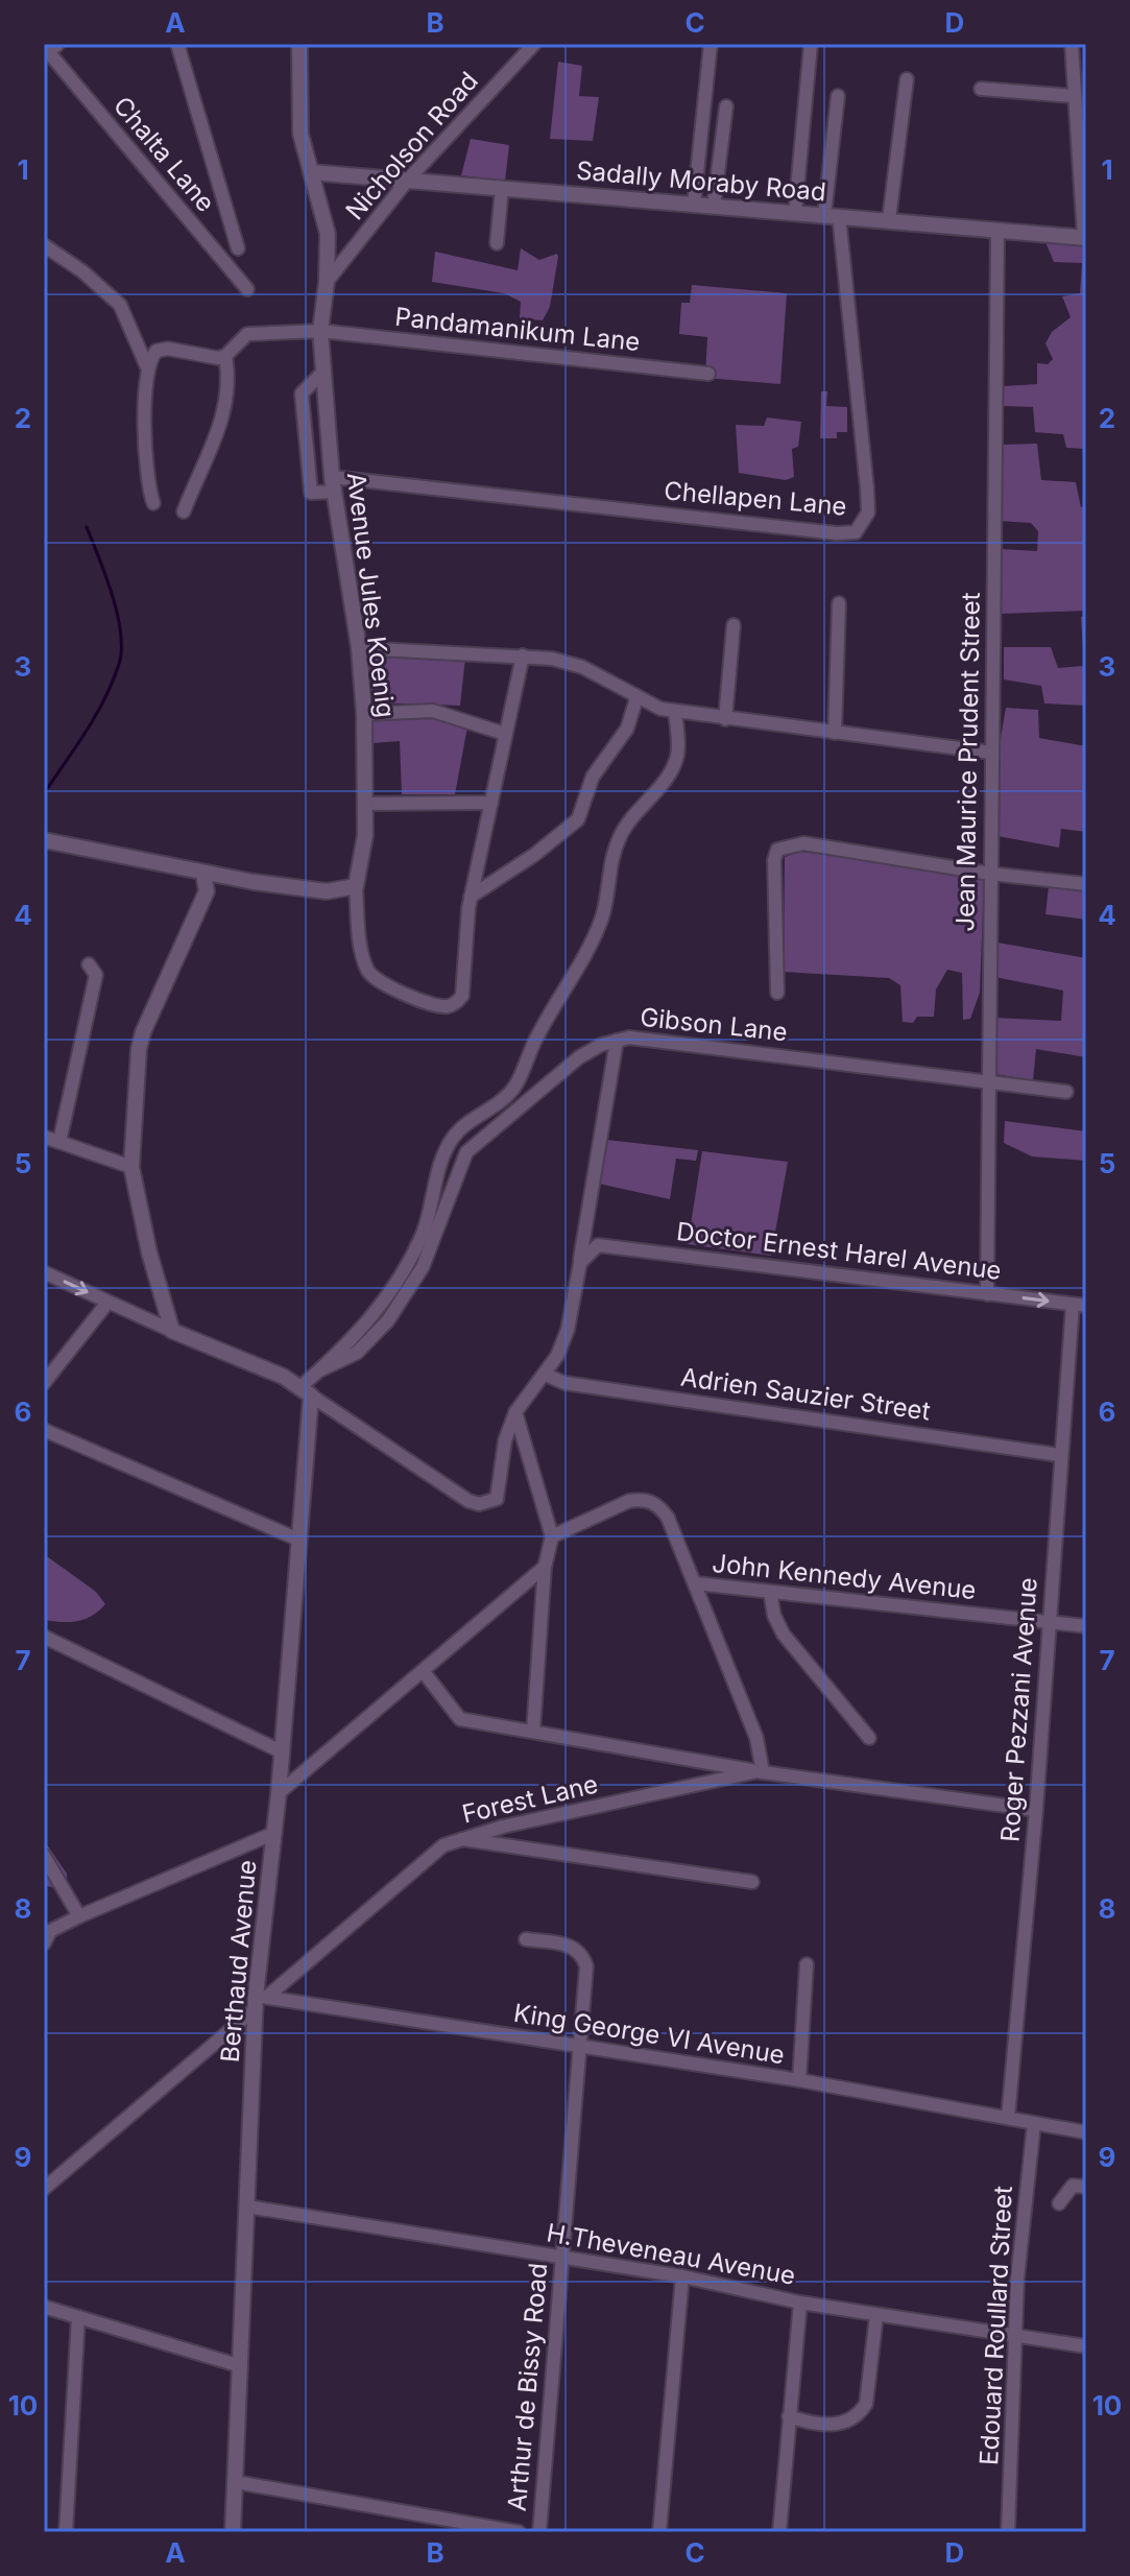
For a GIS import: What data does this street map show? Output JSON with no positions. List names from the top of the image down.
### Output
{
  "streets": {
    "street": [
      "Nicholson Road",
      "Chalta Lane",
      "Sadally Moraby Road",
      "Pandamanikum Lane",
      "Chellapen Lane",
      "Avenue Jules Koenig",
      "Jean Maurice Prudent Street",
      "Gibson Lane",
      "Doctor Ernest Harel Avenue",
      "Adrien Sauzier Street",
      "John Kennedy Avenue",
      "Roger Pezzani Avenue",
      "Forest Lane",
      "Berthaud Avenue",
      "King George VI Avenue",
      "H.Theveneau Avenue",
      "Edouard Roullard Street",
      "Arthur de Bissy Road"
    ]
  },
  "crossings": [
    ["Nicholson Road", "Sadally Moraby Road"],
    ["Nicholson Road", "Avenue Jules Koenig"],
    ["Sadally Moraby Road", "Chellapen Lane"],
    ["Sadally Moraby Road", "Avenue Jules Koenig"],
    ["Sadally Moraby Road", "Jean Maurice Prudent Street"],
    ["Pandamanikum Lane", "Avenue Jules Koenig"],
    ["Chellapen Lane", "Avenue Jules Koenig"],
    ["Jean Maurice Prudent Street", "Gibson Lane"],
    ["Jean Maurice Prudent Street", "Doctor Ernest Harel Avenue"],
    ["Doctor Ernest Harel Avenue", "Roger Pezzani Avenue"],
    ["Adrien Sauzier Street", "Roger Pezzani Avenue"],
    ["John Kennedy Avenue", "Roger Pezzani Avenue"],
    ["Roger Pezzani Avenue", "King George VI Avenue"],
    ["Forest Lane", "Berthaud Avenue"],
    ["Forest Lane", "King George VI Avenue"],
    ["Berthaud Avenue", "King George VI Avenue"],
    ["Berthaud Avenue", "H.Theveneau Avenue"],
    ["King George VI Avenue", "Edouard Roullard Street"],
    ["King George VI Avenue", "Arthur de Bissy Road"],
    ["H.Theveneau Avenue", "Edouard Roullard Street"],
    ["H.Theveneau Avenue", "Arthur de Bissy Road"]
  ],
  "grid": {
    "columns": [
      "A",
      "B",
      "C",
      "D"
    ],
    "rows": [
      "1",
      "2",
      "3",
      "4",
      "5",
      "6",
      "7",
      "8",
      "9",
      "10"
    ]
  }
}
